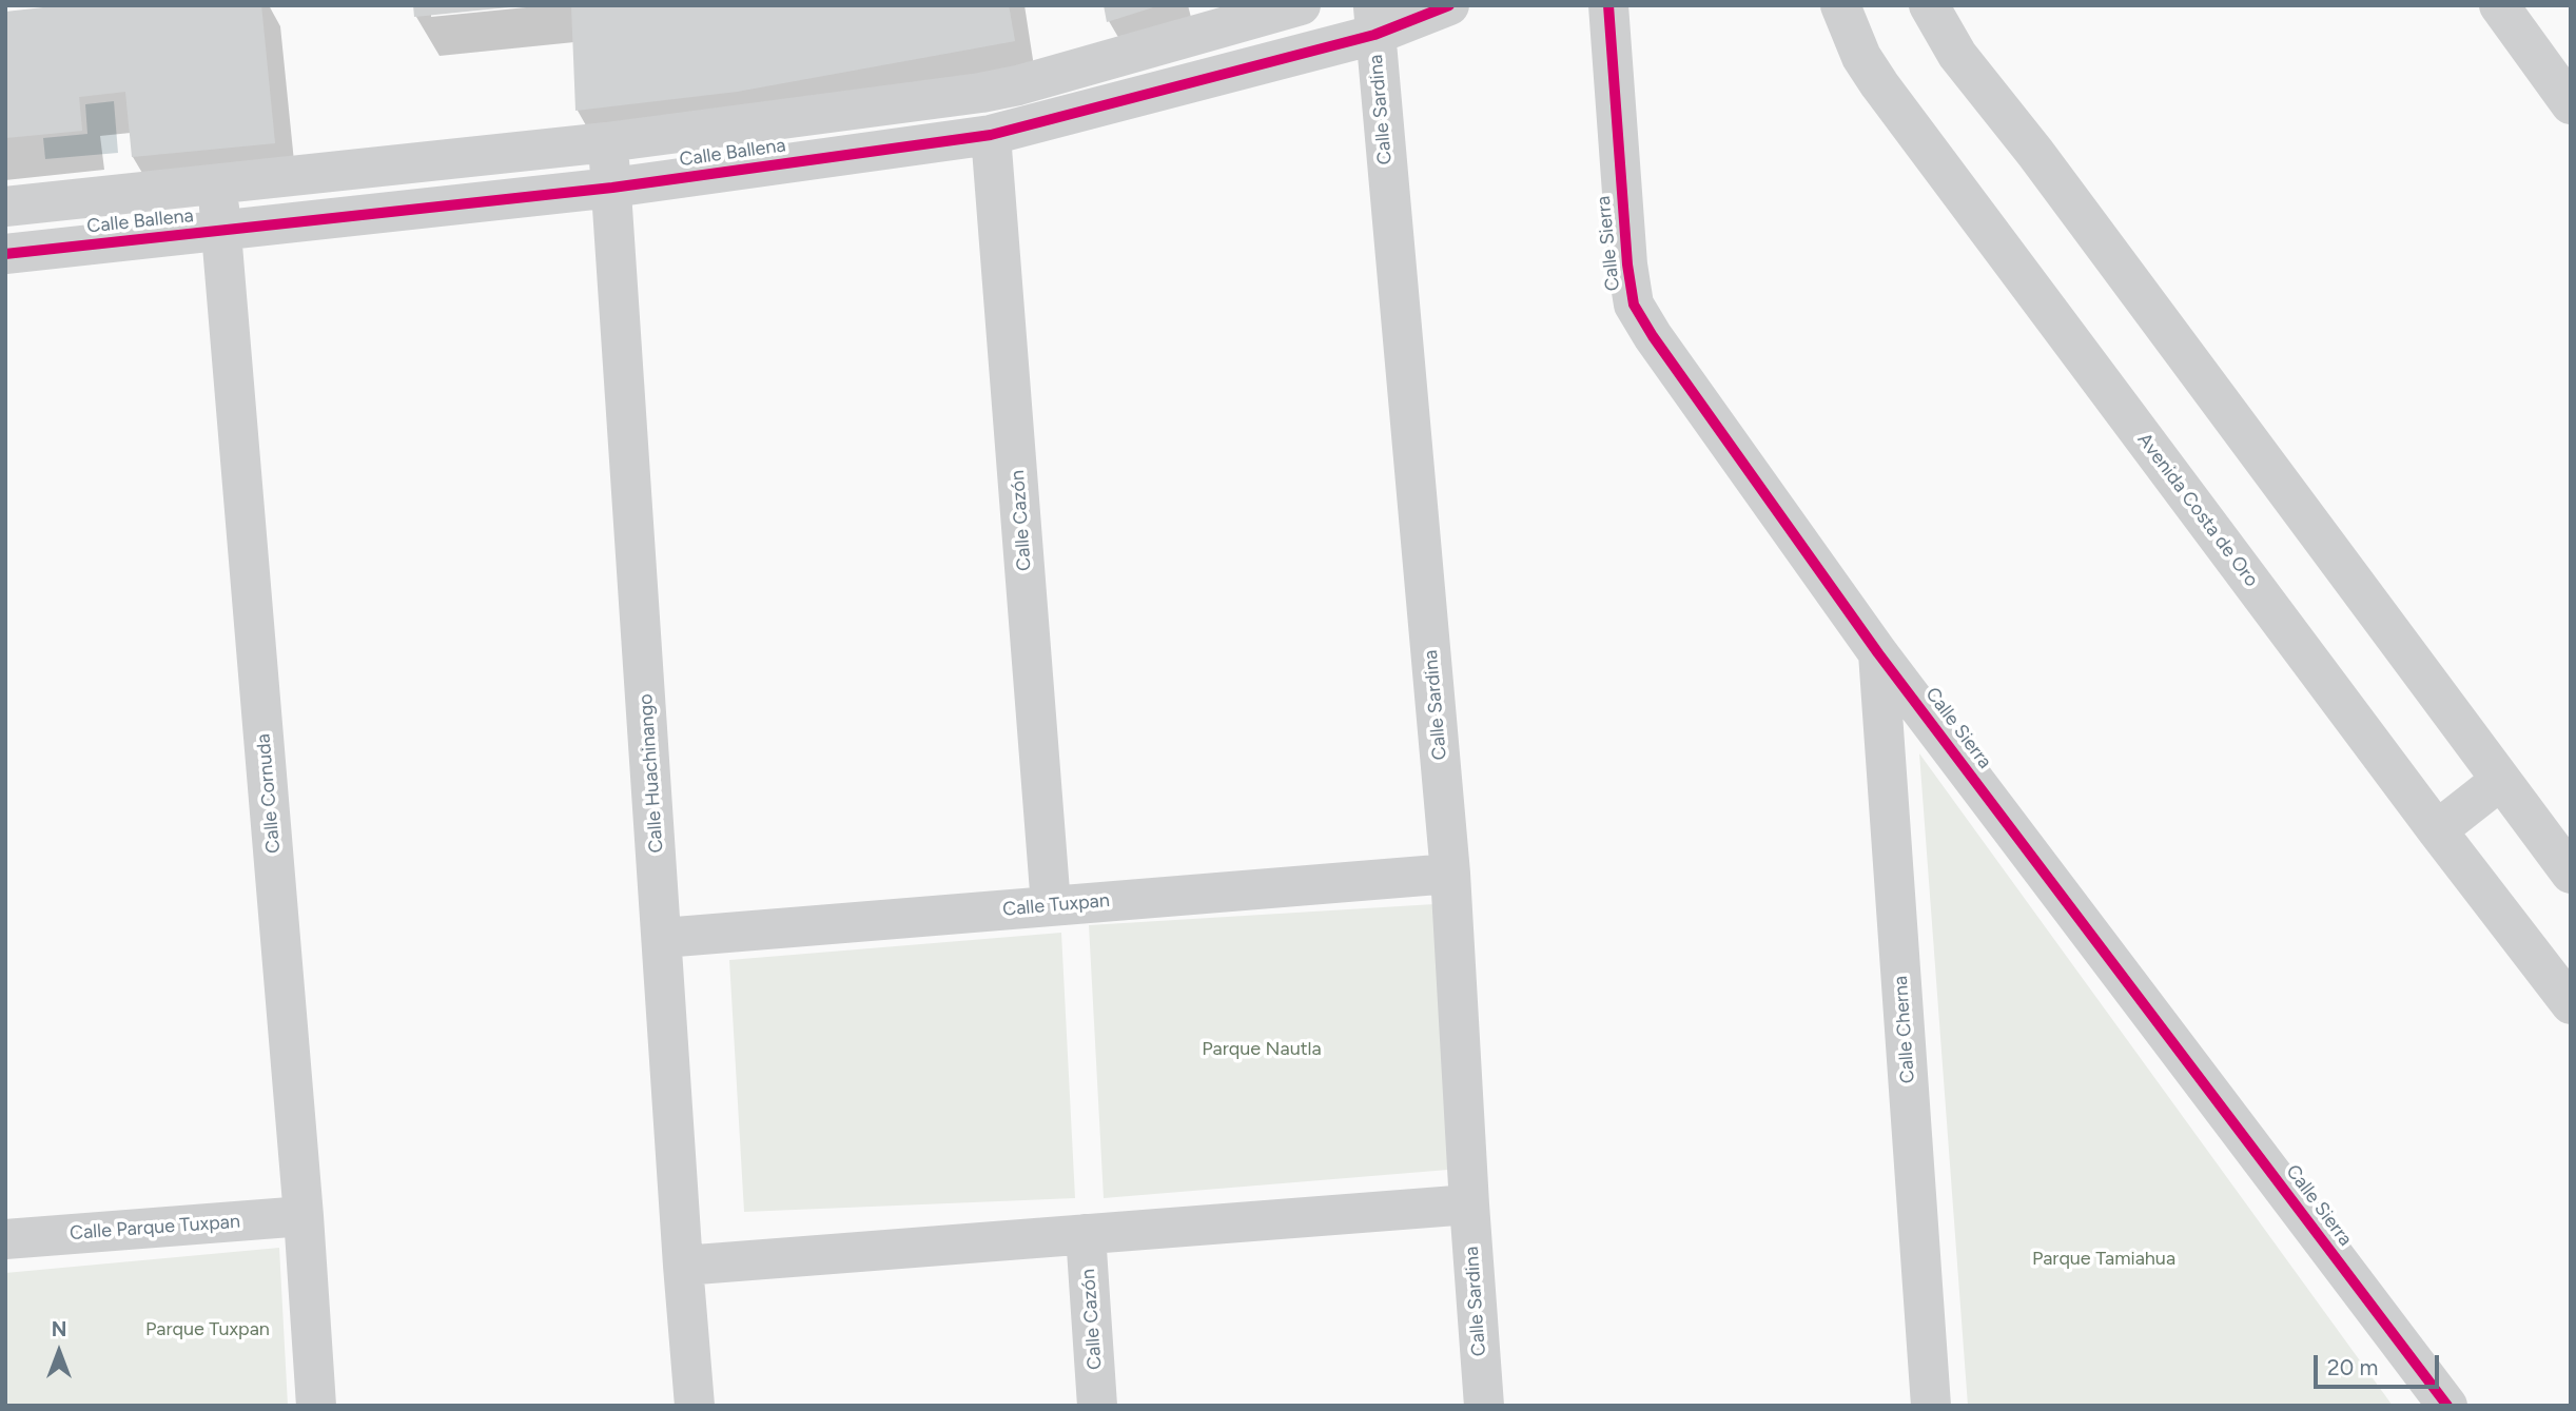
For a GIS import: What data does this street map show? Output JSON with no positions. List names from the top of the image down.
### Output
{
  "streets": {
    "street": [
      "Calle Sardina",
      "Calle Ballena",
      "Calle Sierra",
      "Avenida Costa de Oro",
      "Calle Cazón",
      "Calle Huachinango",
      "Calle Cornuda",
      "Calle Tuxpan",
      "Calle Cherna",
      "Calle Parque Tuxpan"
    ]
  },
  "crossings": [
    ["Calle Sardina", "Calle Ballena"],
    ["Calle Sardina", "Calle Tuxpan"],
    ["Calle Ballena", "Calle Cazón"],
    ["Calle Ballena", "Calle Huachinango"],
    ["Calle Ballena", "Calle Cornuda"],
    ["Calle Sierra", "Calle Cherna"],
    ["Calle Cazón", "Calle Tuxpan"],
    ["Calle Huachinango", "Calle Tuxpan"],
    ["Calle Cornuda", "Calle Parque Tuxpan"]
  ],
  "parks": ["Parque Nautla", "Parque Tamiahua", "Parque Tuxpan"],
  "scale_bar": "20 m",
  "north": "top"
}
